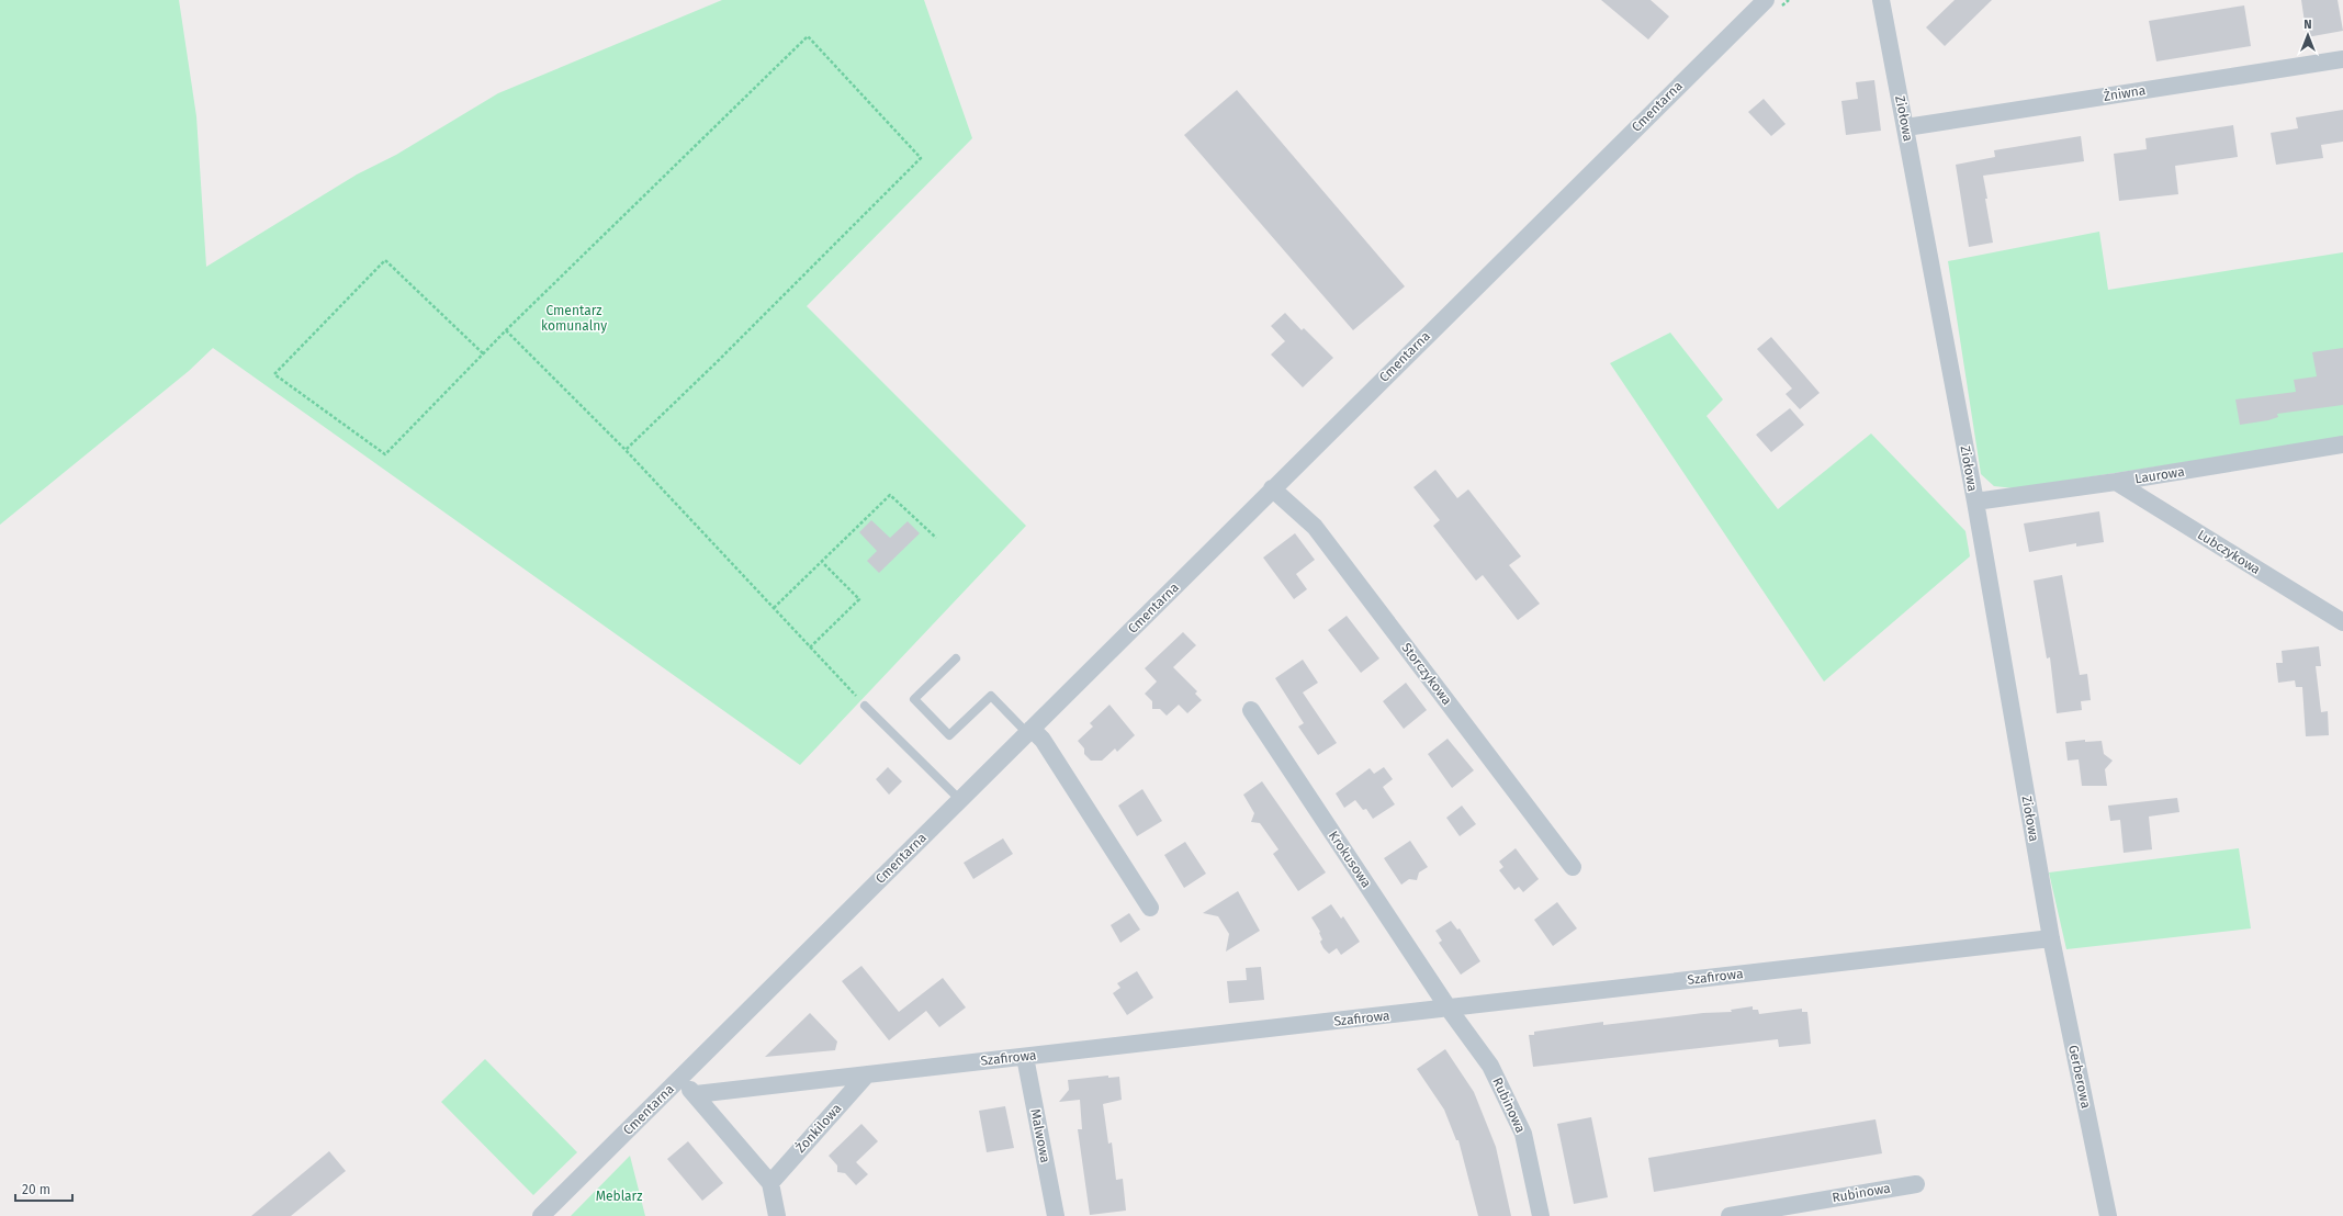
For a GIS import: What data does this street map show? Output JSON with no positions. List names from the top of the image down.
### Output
{
  "streets": {
    "street": [
      "Żniwna",
      "Cmentarna",
      "Ziołowa",
      "Laurowa",
      "Lubczykowa",
      "Storczykowa",
      "Krokusowa",
      "Szafirowa",
      "Gerberowa",
      "Rubinowa",
      "Żonkilowa",
      "Malwowa"
    ]
  },
  "crossings": [
    ["Żniwna", "Ziołowa"],
    ["Cmentarna", "Storczykowa"],
    ["Ziołowa", "Laurowa"],
    ["Ziołowa", "Szafirowa"],
    ["Ziołowa", "Gerberowa"],
    ["Laurowa", "Lubczykowa"],
    ["Krokusowa", "Szafirowa"],
    ["Krokusowa", "Rubinowa"],
    ["Szafirowa", "Gerberowa"],
    ["Szafirowa", "Rubinowa"],
    ["Szafirowa", "Żonkilowa"],
    ["Szafirowa", "Malwowa"]
  ],
  "parks": ["Cmentarz komunalny", "Meblarz"],
  "scale_bar": "20 m",
  "north": "top"
}
